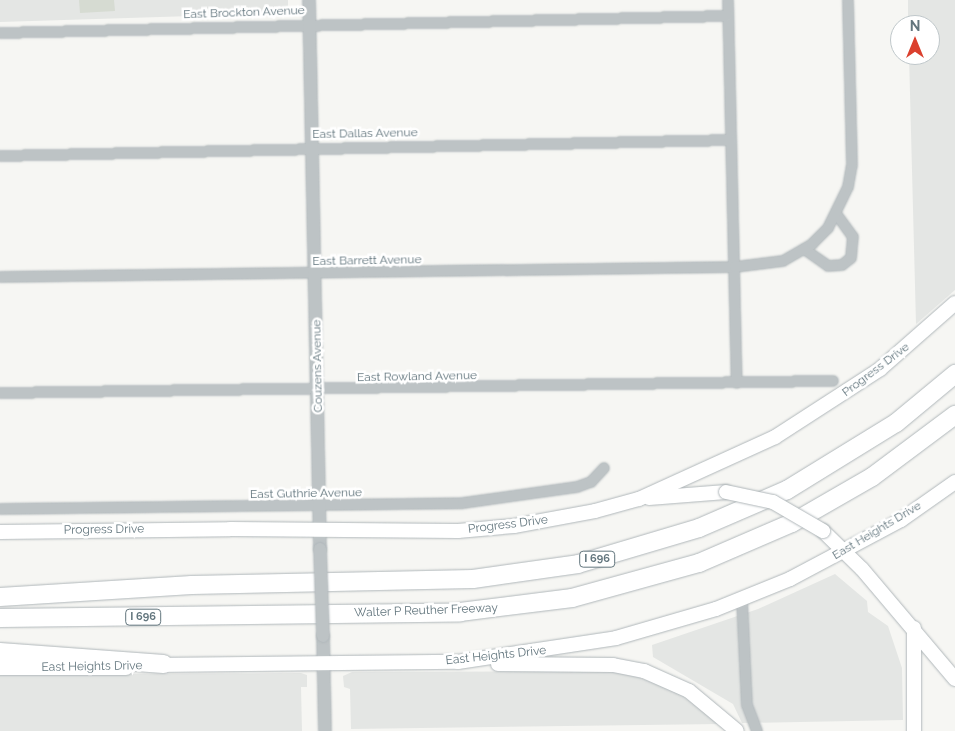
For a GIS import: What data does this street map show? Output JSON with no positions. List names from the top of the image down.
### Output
{
  "streets": {
    "highway": ["I 696", "Walter P Reuther Freeway"],
    "main road": ["Progress Drive", "East Heights Drive"],
    "street": [
      "East Brockton Avenue",
      "East Dallas Avenue",
      "East Barrett Avenue",
      "Couzens Avenue",
      "East Rowland Avenue",
      "East Guthrie Avenue"
    ]
  },
  "crossings": [
    ["East Brockton Avenue", "Couzens Avenue"],
    ["East Dallas Avenue", "Couzens Avenue"],
    ["East Barrett Avenue", "Couzens Avenue"],
    ["Couzens Avenue", "Progress Drive"],
    ["Couzens Avenue", "East Rowland Avenue"],
    ["Couzens Avenue", "East Guthrie Avenue"],
    ["Couzens Avenue", "East Heights Drive"]
  ],
  "north": "top"
}
